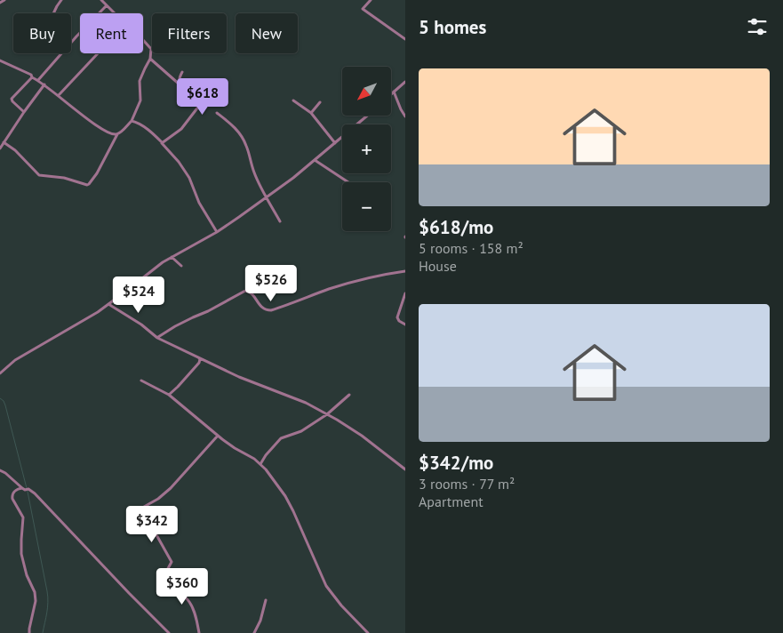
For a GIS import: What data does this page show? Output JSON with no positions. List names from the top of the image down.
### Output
{
  "north": "bottom left",
  "page": {
    "heading": "5 homes",
    "chip": [
      "Buy",
      "Rent",
      "Filters",
      "New"
    ],
    "list": [
      {
        "name": "$618/mo",
        "note": "5 rooms · 158 m² · House"
      },
      {
        "name": "$342/mo",
        "note": "3 rooms · 77 m² · Apartment"
      }
    ],
    "map_buttons": ["+", "−"],
    "price": [
      "$618",
      "$526",
      "$524",
      "$342",
      "$360"
    ]
  }
}
